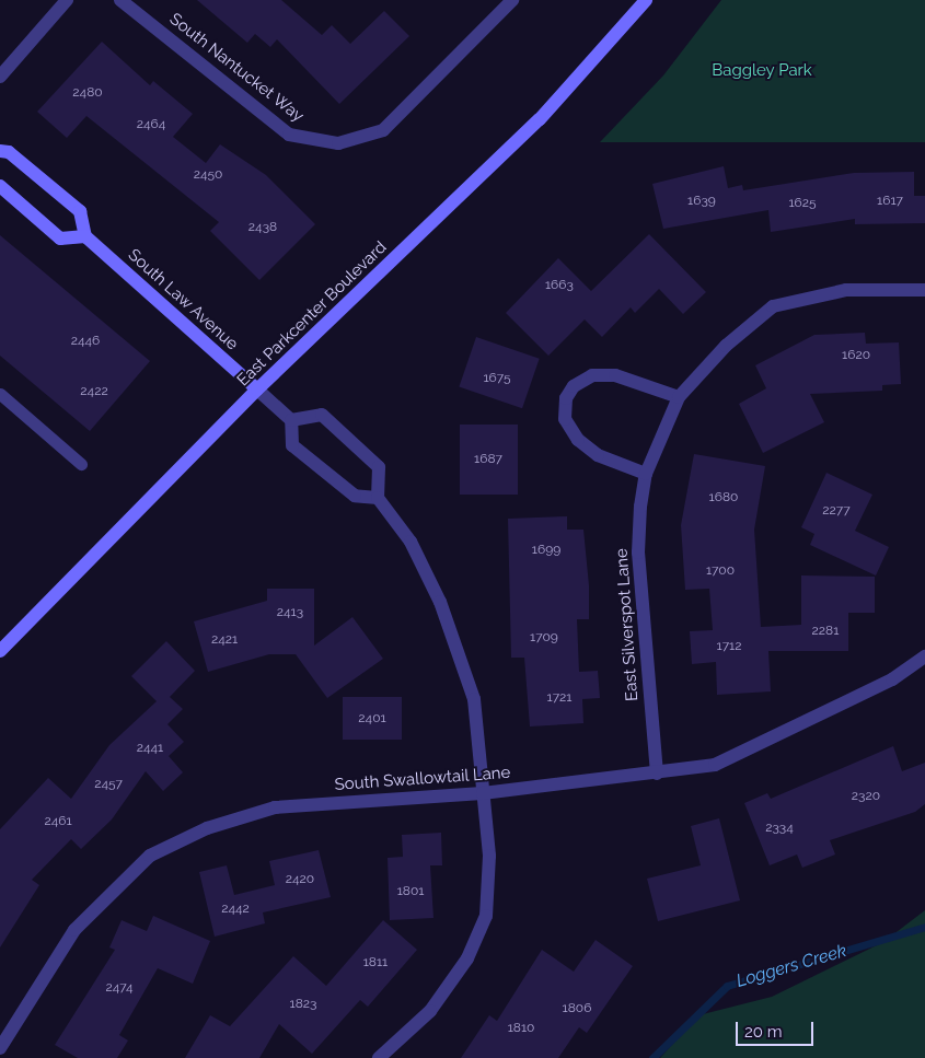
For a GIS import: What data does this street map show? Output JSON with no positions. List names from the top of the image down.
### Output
{
  "streets": {
    "main road": ["South Law Avenue", "East Parkcenter Boulevard"],
    "street": ["South Nantucket Way", "East Silverspot Lane", "South Swallowtail Lane"]
  },
  "crossings": [
    ["South Law Avenue", "East Parkcenter Boulevard"],
    ["East Silverspot Lane", "South Swallowtail Lane"]
  ],
  "water": ["Loggers Creek"],
  "parks": ["Baggley Park"],
  "house_numbers": [
    "2480",
    "2464",
    "2450",
    "1639",
    "1617",
    "1625",
    "2438",
    "1663",
    "2446",
    "1620",
    "1675",
    "2422",
    "1687",
    "1680",
    "2277",
    "1699",
    "1700",
    "2413",
    "2281",
    "1709",
    "2421",
    "1712",
    "1721",
    "2401",
    "2441",
    "2457",
    "2320",
    "2461",
    "2334",
    "2420",
    "1801",
    "2442",
    "1811",
    "2474",
    "1823",
    "1806",
    "1810"
  ],
  "scale_bar": "20 m"
}
